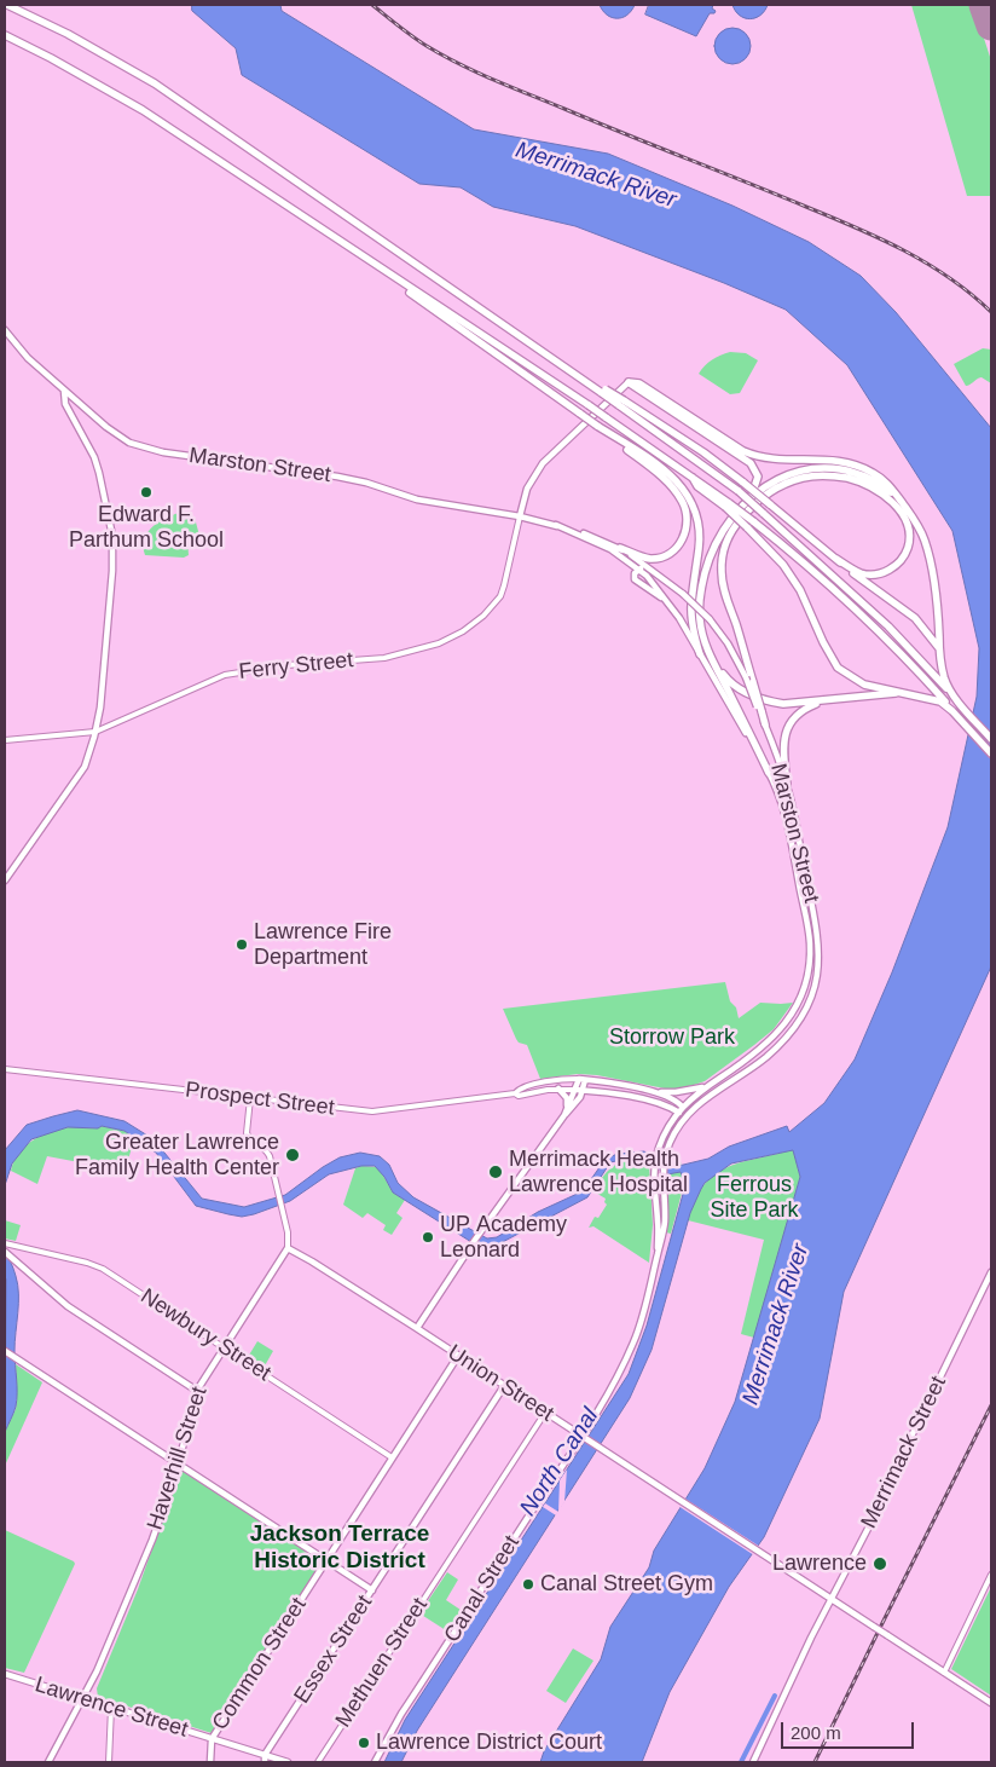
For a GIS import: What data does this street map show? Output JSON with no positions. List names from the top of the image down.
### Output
{
  "streets": {
    "main road": [
      "Marston Street",
      "Prospect Street",
      "Union Street",
      "Merrimack Street",
      "Haverhill Street",
      "Canal Street",
      "Essex Street",
      "Common Street",
      "Lawrence Street"
    ],
    "street": ["Ferry Street", "Newbury Street", "Methuen Street"]
  },
  "crossings": [
    ["Marston Street", "Ferry Street"],
    ["Marston Street", "Prospect Street"],
    ["Marston Street", "Canal Street"],
    ["Prospect Street", "Canal Street"],
    ["Newbury Street", "Haverhill Street"],
    ["Newbury Street", "Common Street"],
    ["Union Street", "Merrimack Street"],
    ["Union Street", "Haverhill Street"],
    ["Union Street", "Canal Street"],
    ["Union Street", "Essex Street"],
    ["Union Street", "Methuen Street"],
    ["Union Street", "Common Street"],
    ["Haverhill Street", "Lawrence Street"],
    ["Essex Street", "Lawrence Street"],
    ["Common Street", "Lawrence Street"]
  ],
  "districts": ["Jackson Terrace Historic District"],
  "water": ["Merrimack River", "North Canal"],
  "parks": ["Storrow Park", "Ferrous Site Park"],
  "places": [
    "Edward F. Parthum School",
    "Lawrence Fire Department",
    "Greater Lawrence Family Health Center",
    "Merrimack Health Lawrence Hospital",
    "UP Academy Leonard",
    "Lawrence",
    "Canal Street Gym",
    "Lawrence District Court"
  ],
  "scale_bar": "200 m"
}
